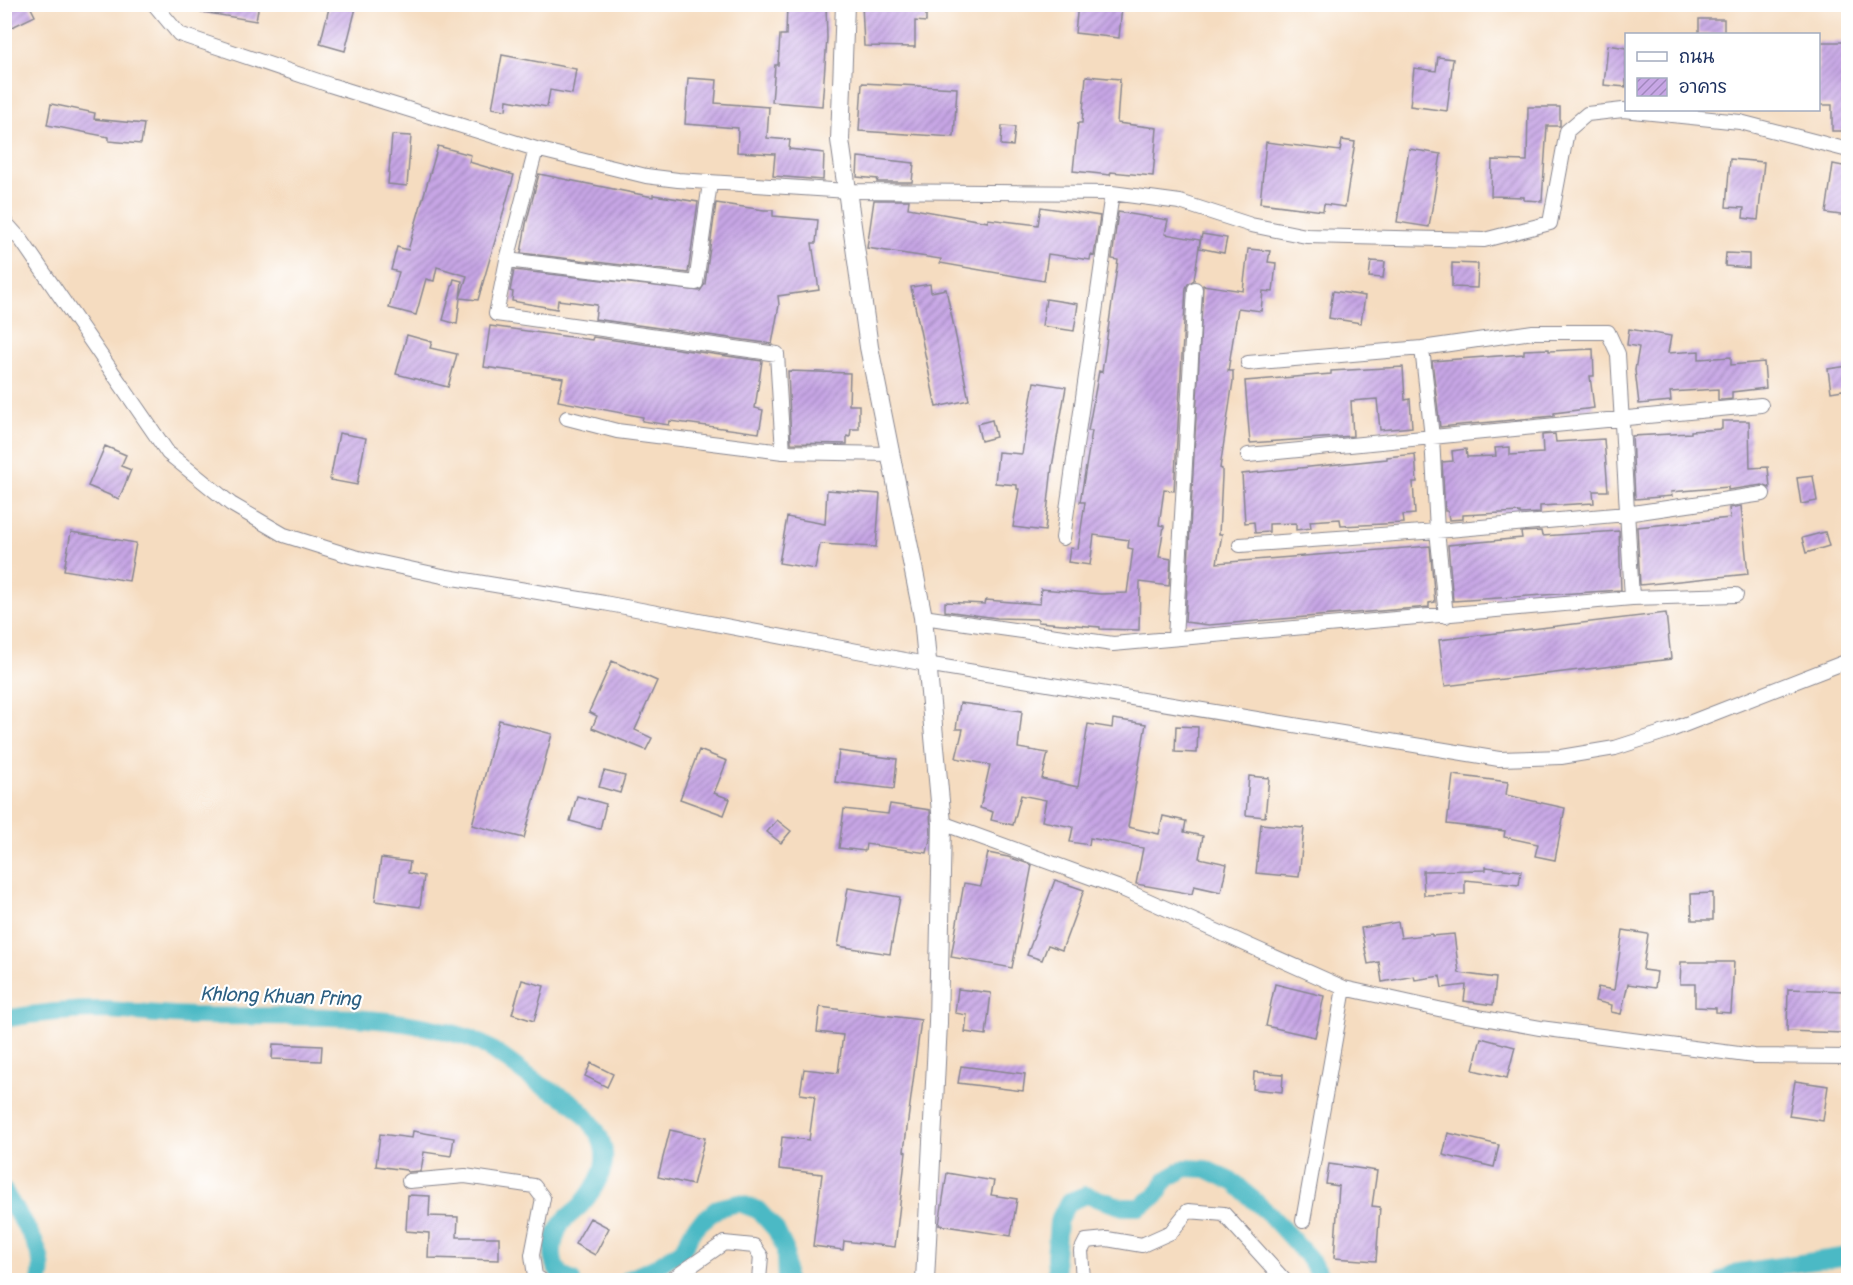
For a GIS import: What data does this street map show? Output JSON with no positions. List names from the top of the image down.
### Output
{
  "water": ["Khlong Khuan Pring"],
  "legend": ["ถนน", "อาคาร"]
}
